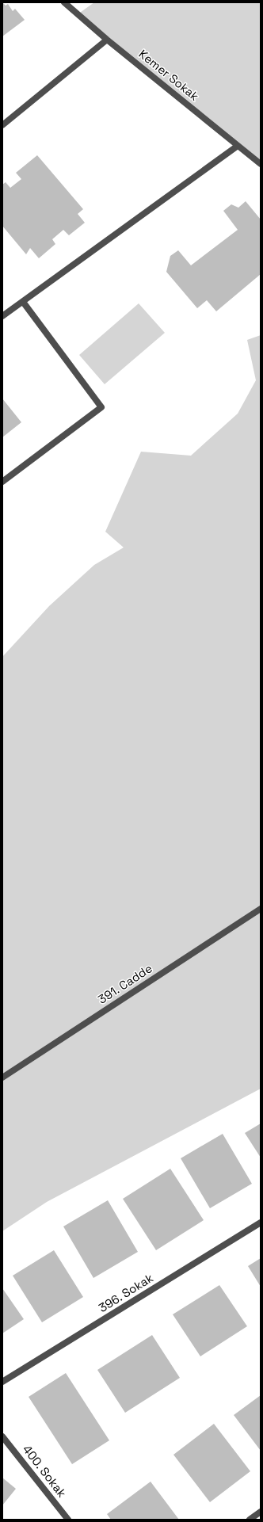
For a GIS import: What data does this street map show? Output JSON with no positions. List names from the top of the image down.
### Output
{
  "streets": {
    "street": [
      "Kemer Sokak",
      "391. Cadde",
      "396. Sokak",
      "400. Sokak"
    ]
  }
}
